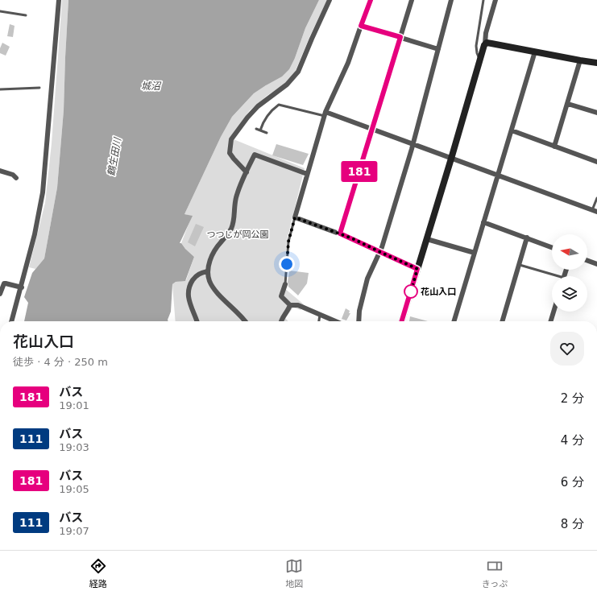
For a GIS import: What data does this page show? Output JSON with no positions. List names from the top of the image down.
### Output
{
  "water": ["城沼", "鶴生田川"],
  "parks": ["つつじが岡公園"],
  "places": ["花山入口"],
  "lines": ["bus line 181"],
  "north": "left",
  "page": {
    "on_map": "181",
    "heading": ["花山入口", "徒歩 · 4 分 · 250 m"],
    "list": [
      {
        "mark": "181",
        "name": "バス",
        "note": "19:01",
        "value": "2 分"
      },
      {
        "mark": "111",
        "name": "バス",
        "note": "19:03",
        "value": "4 分"
      },
      {
        "mark": "181",
        "name": "バス",
        "note": "19:05",
        "value": "6 分"
      },
      {
        "mark": "111",
        "name": "バス",
        "note": "19:07",
        "value": "8 分"
      }
    ],
    "tabs": ["経路", "地図", "きっぷ"]
  }
}
